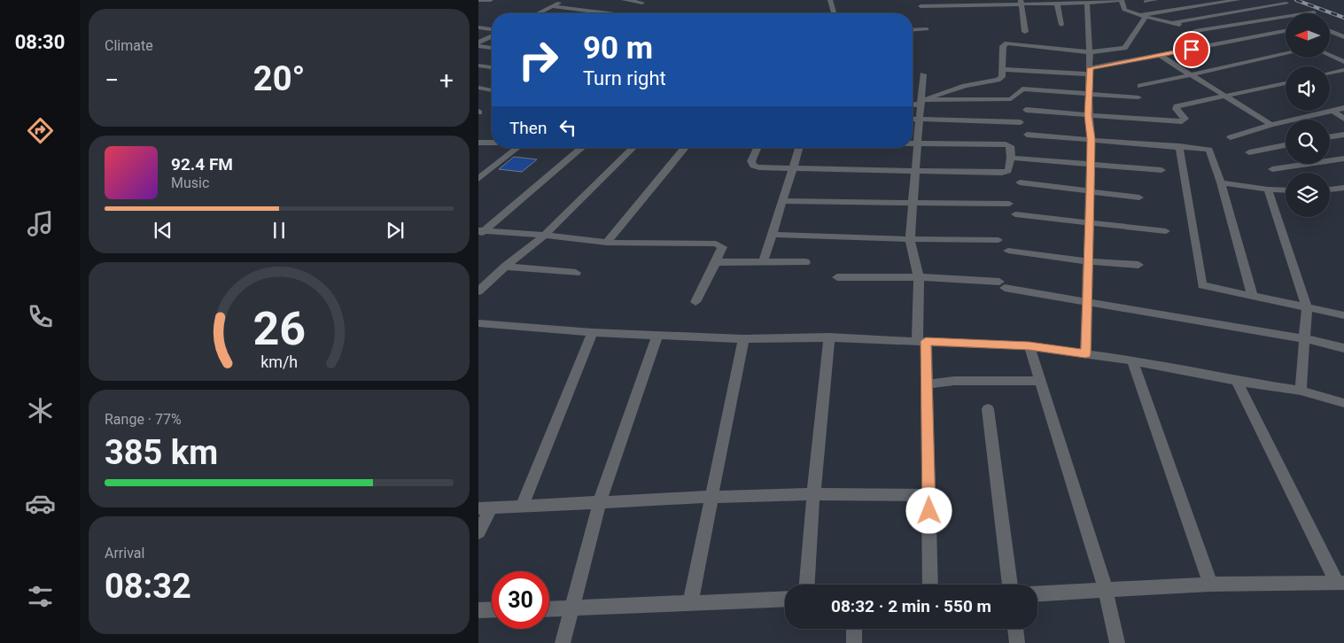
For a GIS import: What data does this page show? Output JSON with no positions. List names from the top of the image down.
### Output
{
  "north": "left",
  "page": {
    "tabs": "08:30",
    "tile": [
      "Climate",
      ["Range · 77%", "385 km"],
      ["Arrival", "08:32"]
    ],
    "turn": ["90 m", "Turn right"],
    "heat": ["−", "20°", "+"],
    "then": "Then",
    "song": ["92.4 FM", "Music"],
    "limit": "30",
    "trip": "08:32 · 2 min · 550 m",
    "gauge": ["26", "km/h"]
  }
}
